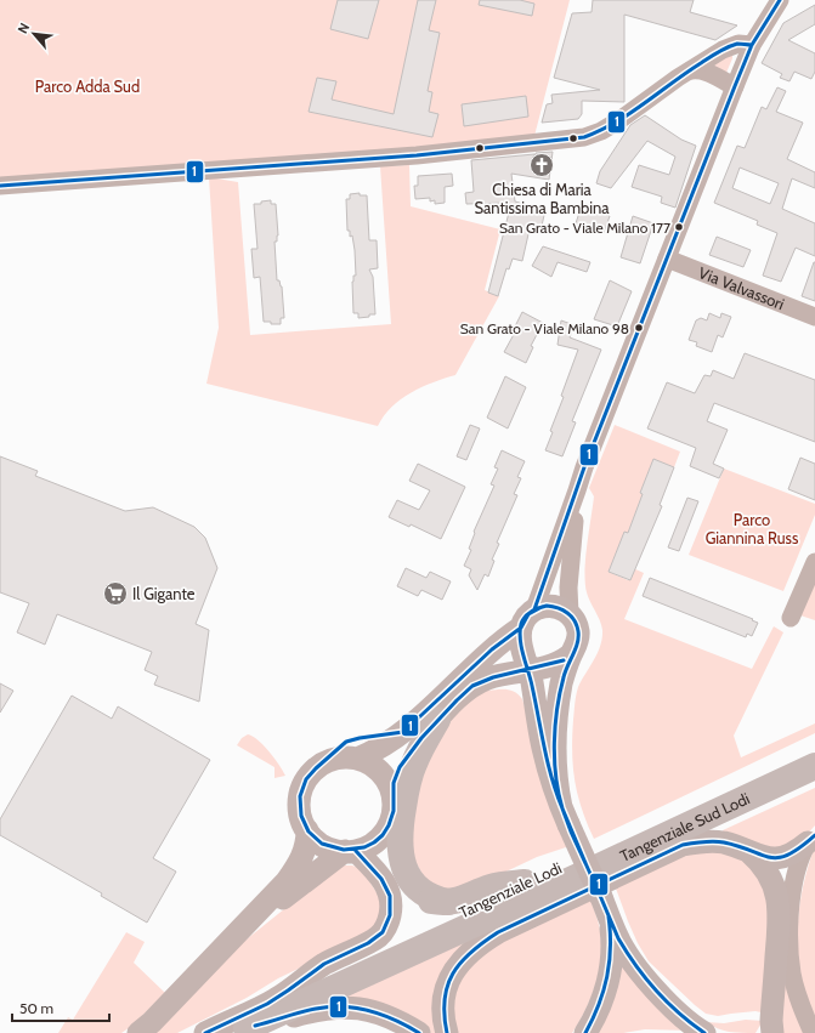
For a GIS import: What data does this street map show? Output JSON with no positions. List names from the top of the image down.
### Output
{
  "streets": {
    "highway": ["Tangenziale Sud Lodi", "Tangenziale Lodi"],
    "street": ["Via Valvassori"]
  },
  "parks": ["Parco Adda Sud", "Parco Giannina Russ"],
  "places": {
    "church": ["Chiesa di Maria Santissima Bambina"],
    "other": ["San Grato - Viale Milano 177", "San Grato - Viale Milano 98"],
    "supermarket": ["Il Gigante"]
  },
  "lines": ["transit line 1"],
  "scale_bar": "50 m",
  "north": "top left"
}
